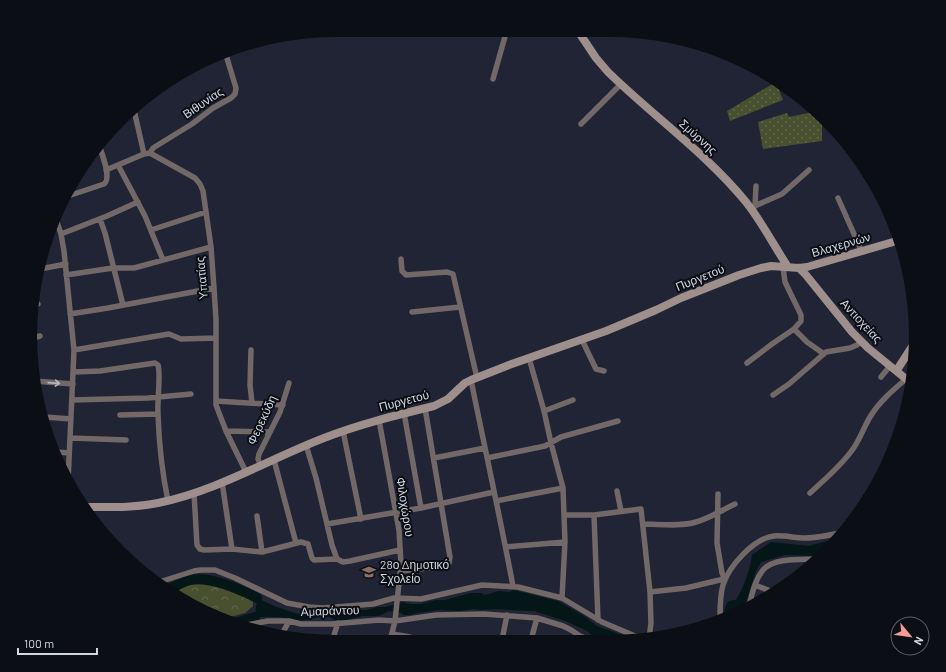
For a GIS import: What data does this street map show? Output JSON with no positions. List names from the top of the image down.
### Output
{
  "streets": {
    "street": [
      "Βιθυνίας",
      "Σμύρνης",
      "Βλαχερνών",
      "Υπατίας",
      "Πυργετού",
      "Αντιοχείας",
      "Φερεκύδη",
      "Φιλοχώρου",
      "Αμαράντου"
    ]
  },
  "crossings": [
    ["Βιθυνίας", "Υπατίας"],
    ["Σμύρνης", "Βλαχερνών"],
    ["Σμύρνης", "Πυργετού"],
    ["Βλαχερνών", "Πυργετού"],
    ["Βλαχερνών", "Αντιοχείας"],
    ["Υπατίας", "Πυργετού"],
    ["Πυργετού", "Φερεκύδη"],
    ["Πυργετού", "Φιλοχώρου"],
    ["Φιλοχώρου", "Αμαράντου"]
  ],
  "places": {
    "school or university": ["28ο Δημοτικό Σχολείο"]
  },
  "scale_bar": "100 m",
  "north": "bottom right"
}
